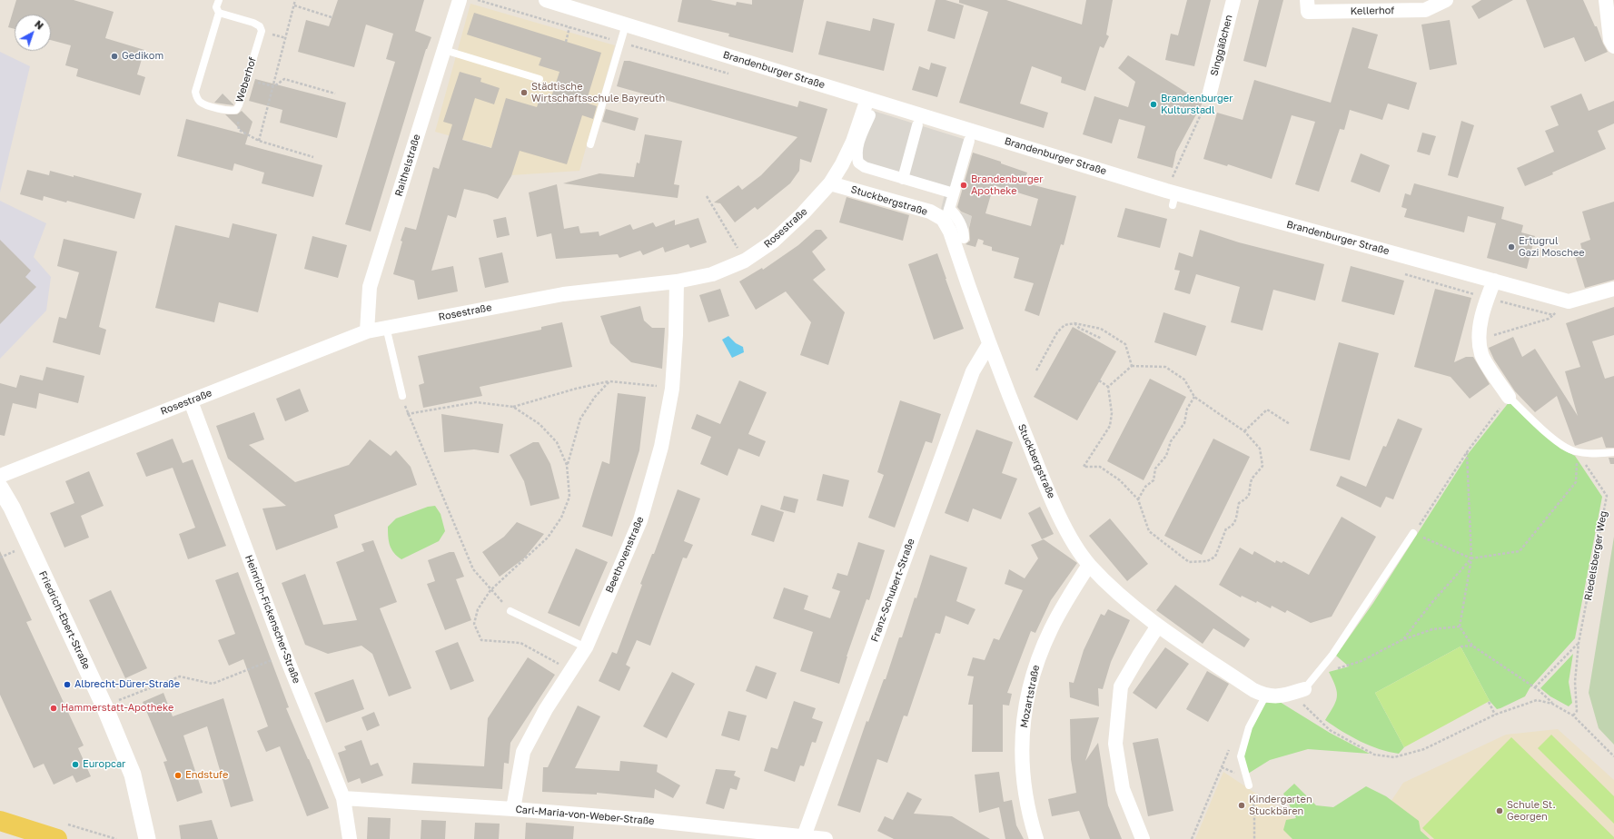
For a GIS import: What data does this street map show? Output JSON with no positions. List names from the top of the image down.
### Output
{
  "streets": {
    "street": [
      "Kellerhof",
      "Singgäßchen",
      "Brandenburger Straße",
      "Raithelstraße",
      "Stuckbergstraße",
      "Rosestraße",
      "Beethovenstraße",
      "Franz-Schubert-Straße",
      "Heinrich-Fickenscher-Straße",
      "Friedrich-Ebert-Straße",
      "Mozartstraße",
      "Carl-Maria-von-Weber-Straße"
    ],
    "lane": ["Weberhof"],
    "path": ["Riedelsberger Weg"]
  },
  "crossings": [
    ["Brandenburger Straße", "Rosestraße"],
    ["Raithelstraße", "Rosestraße"],
    ["Stuckbergstraße", "Rosestraße"],
    ["Stuckbergstraße", "Franz-Schubert-Straße"],
    ["Stuckbergstraße", "Mozartstraße"],
    ["Rosestraße", "Beethovenstraße"],
    ["Rosestraße", "Heinrich-Fickenscher-Straße"],
    ["Beethovenstraße", "Carl-Maria-von-Weber-Straße"],
    ["Franz-Schubert-Straße", "Carl-Maria-von-Weber-Straße"],
    ["Heinrich-Fickenscher-Straße", "Carl-Maria-von-Weber-Straße"]
  ],
  "places": [
    "Gedikom",
    "Städtische Wirtschaftsschule Bayreuth",
    "Brandenburger Kulturstadl",
    "Brandenburger Apotheke",
    "Ertuğrul Gazi Moschee",
    "Albrecht-Dürer-Straße",
    "Hammerstatt-Apotheke",
    "Europcar",
    "Endstufe",
    "Kindergarten Stuckbären",
    "Schule St. Georgen"
  ],
  "north": "top right"
}
